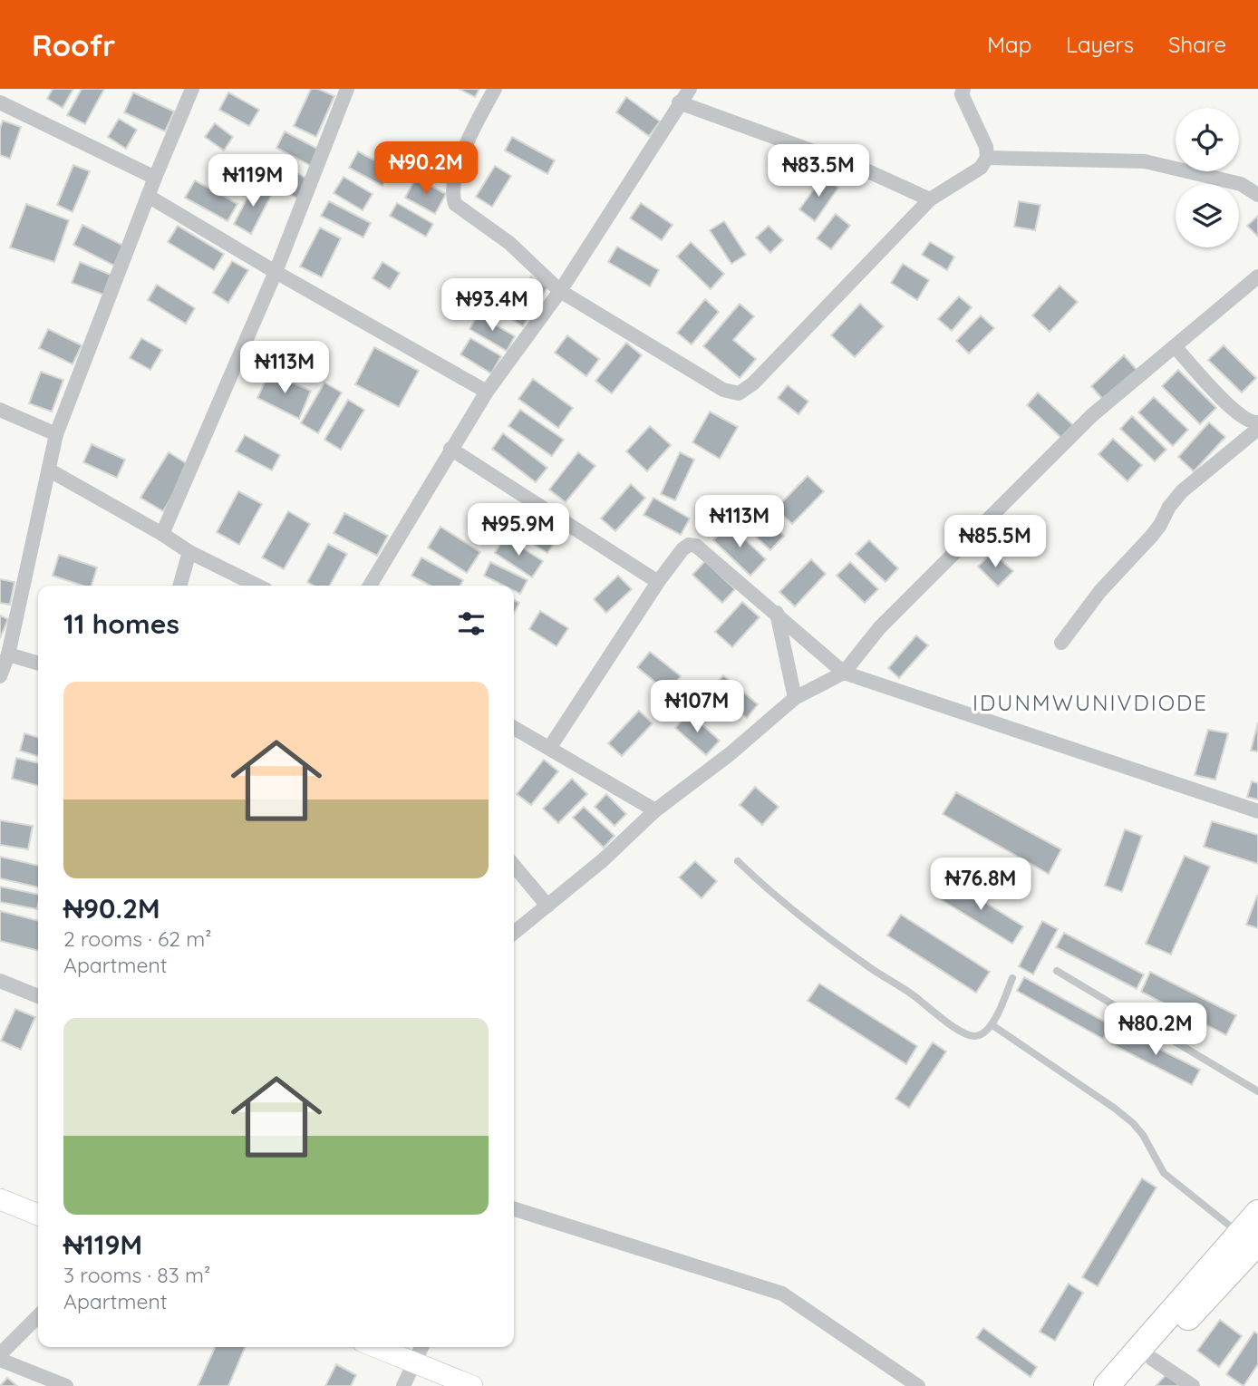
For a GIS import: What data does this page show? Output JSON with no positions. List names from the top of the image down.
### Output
{
  "districts": ["IDUNMWUNIVDIODE"],
  "page": {
    "header": "Roofr",
    "nav": ["Map", "Layers", "Share"],
    "price": [
      "₦90.2M",
      "₦83.5M",
      "₦119M",
      "₦93.4M",
      "₦113M",
      "₦113M",
      "₦95.9M",
      "₦85.5M",
      "₦107M",
      "₦76.8M",
      "₦80.2M"
    ],
    "heading": "11 homes",
    "list": [
      {
        "name": "₦90.2M",
        "note": "2 rooms · 62 m² · Apartment"
      },
      {
        "name": "₦119M",
        "note": "3 rooms · 83 m² · Apartment"
      }
    ]
  }
}
